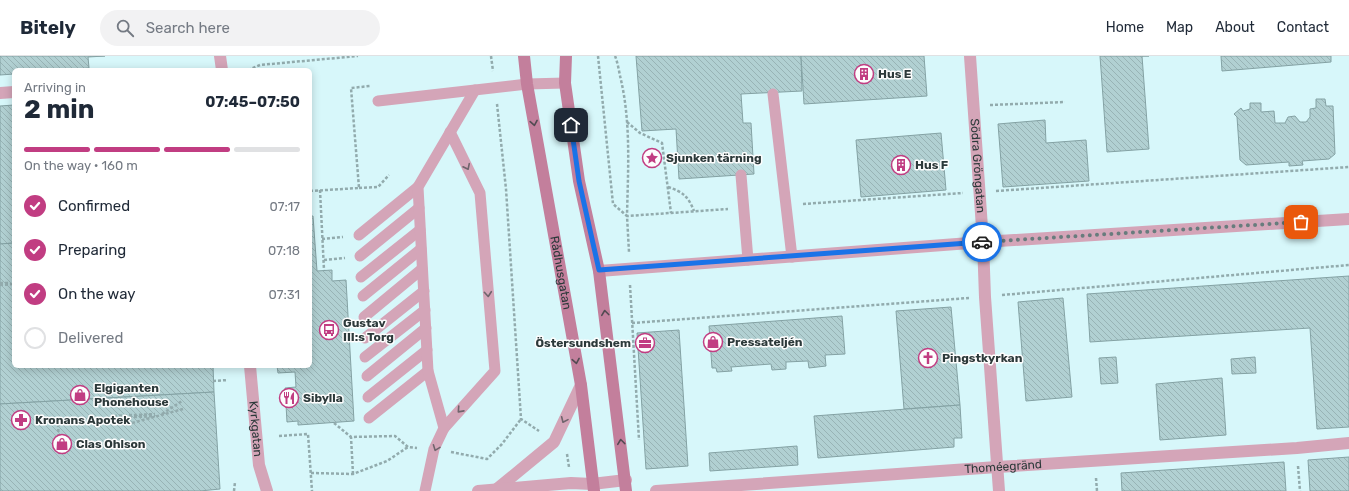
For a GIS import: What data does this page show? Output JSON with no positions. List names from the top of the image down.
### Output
{
  "streets": {
    "main road": ["Rådhusgatan"],
    "street": ["Södra Gröngatan", "Kyrkgatan", "Thoméegränd"]
  },
  "crossings": [
    ["Södra Gröngatan", "Thoméegränd"]
  ],
  "places": {
    "building": ["Hus E", "Hus F"],
    "place": ["Sjunken tärning"],
    "bus stop": ["Gustav III:s Torg"],
    "shop": ["Pressateljén", "Elgiganten Phonehouse", "Clas Ohlson"],
    "office": ["Östersundshem"],
    "church": ["Pingstkyrkan"],
    "restaurant": ["Sibylla"],
    "pharmacy": ["Kronans Apotek"]
  },
  "page": {
    "header": "Bitely",
    "search": "Search here",
    "nav": [
      "Home",
      "Map",
      "About",
      "Contact"
    ],
    "heading": ["2 min", "Arriving in", "07:45–07:50"],
    "bar": "On the way · 160 m",
    "list": [
      ["Confirmed", "07:17"],
      ["Preparing", "07:18"],
      ["On the way", "07:31"],
      "Delivered"
    ]
  }
}
